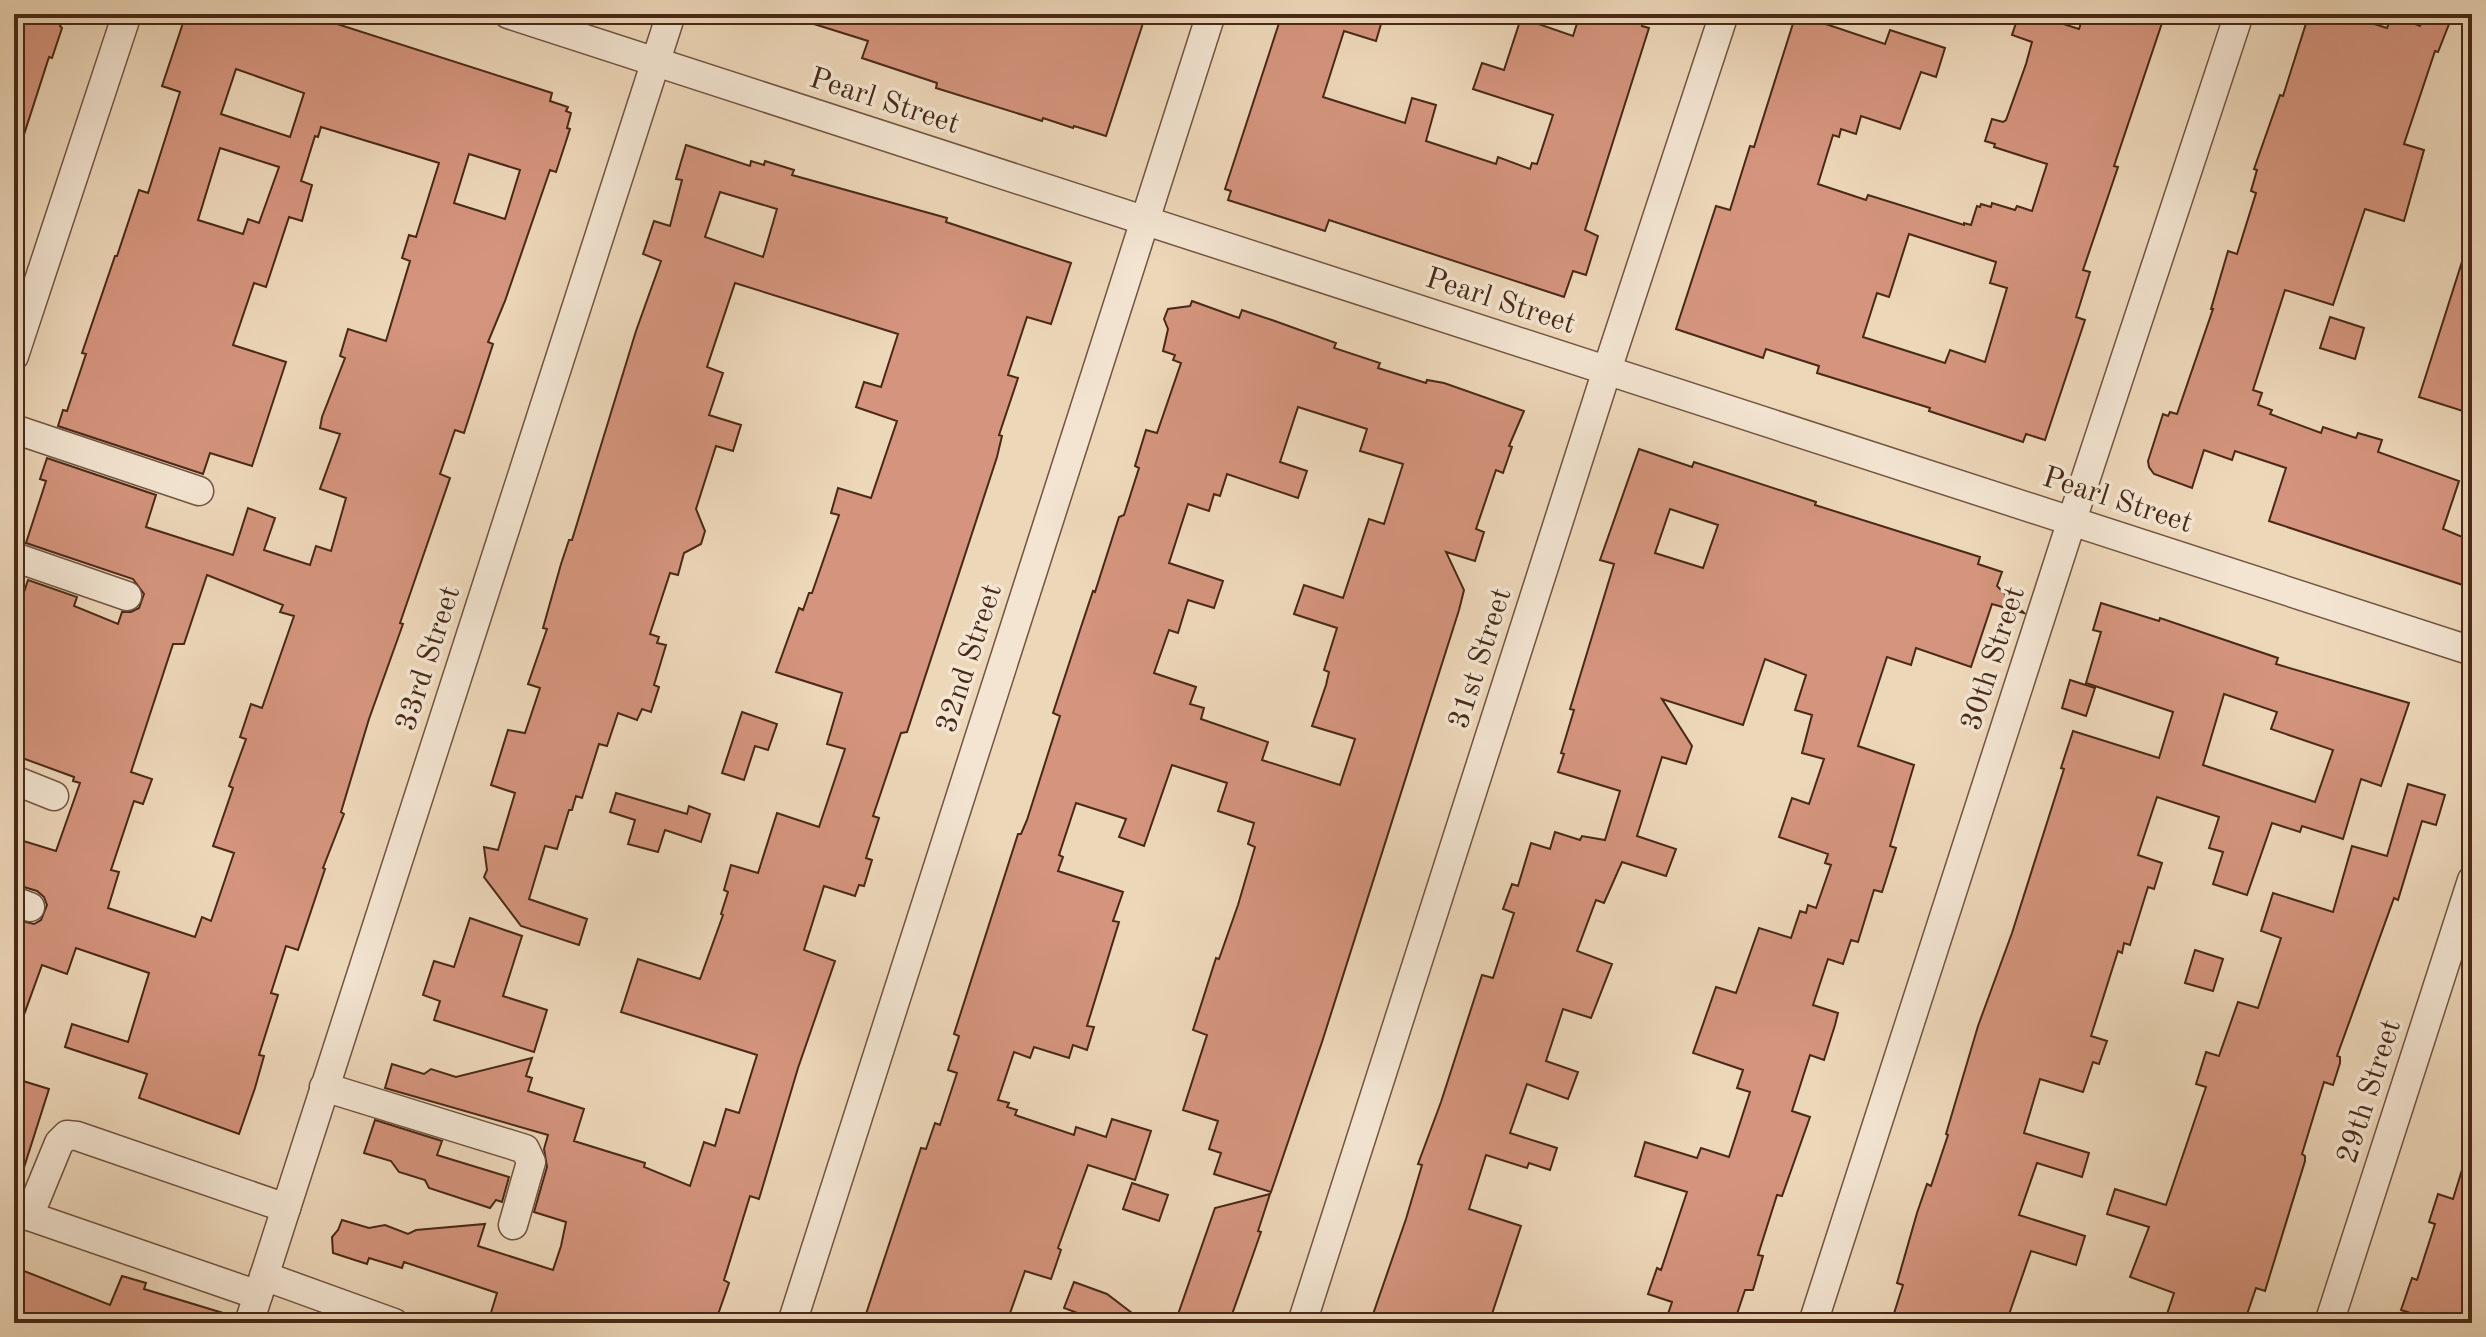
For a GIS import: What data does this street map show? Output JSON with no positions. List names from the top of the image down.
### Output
{
  "streets": {
    "street": [
      "Pearl Street",
      "33rd Street",
      "32nd Street",
      "31st Street",
      "30th Street",
      "29th Street"
    ]
  },
  "crossings": [
    ["Pearl Street", "33rd Street"],
    ["Pearl Street", "32nd Street"],
    ["Pearl Street", "31st Street"],
    ["Pearl Street", "30th Street"]
  ]
}
